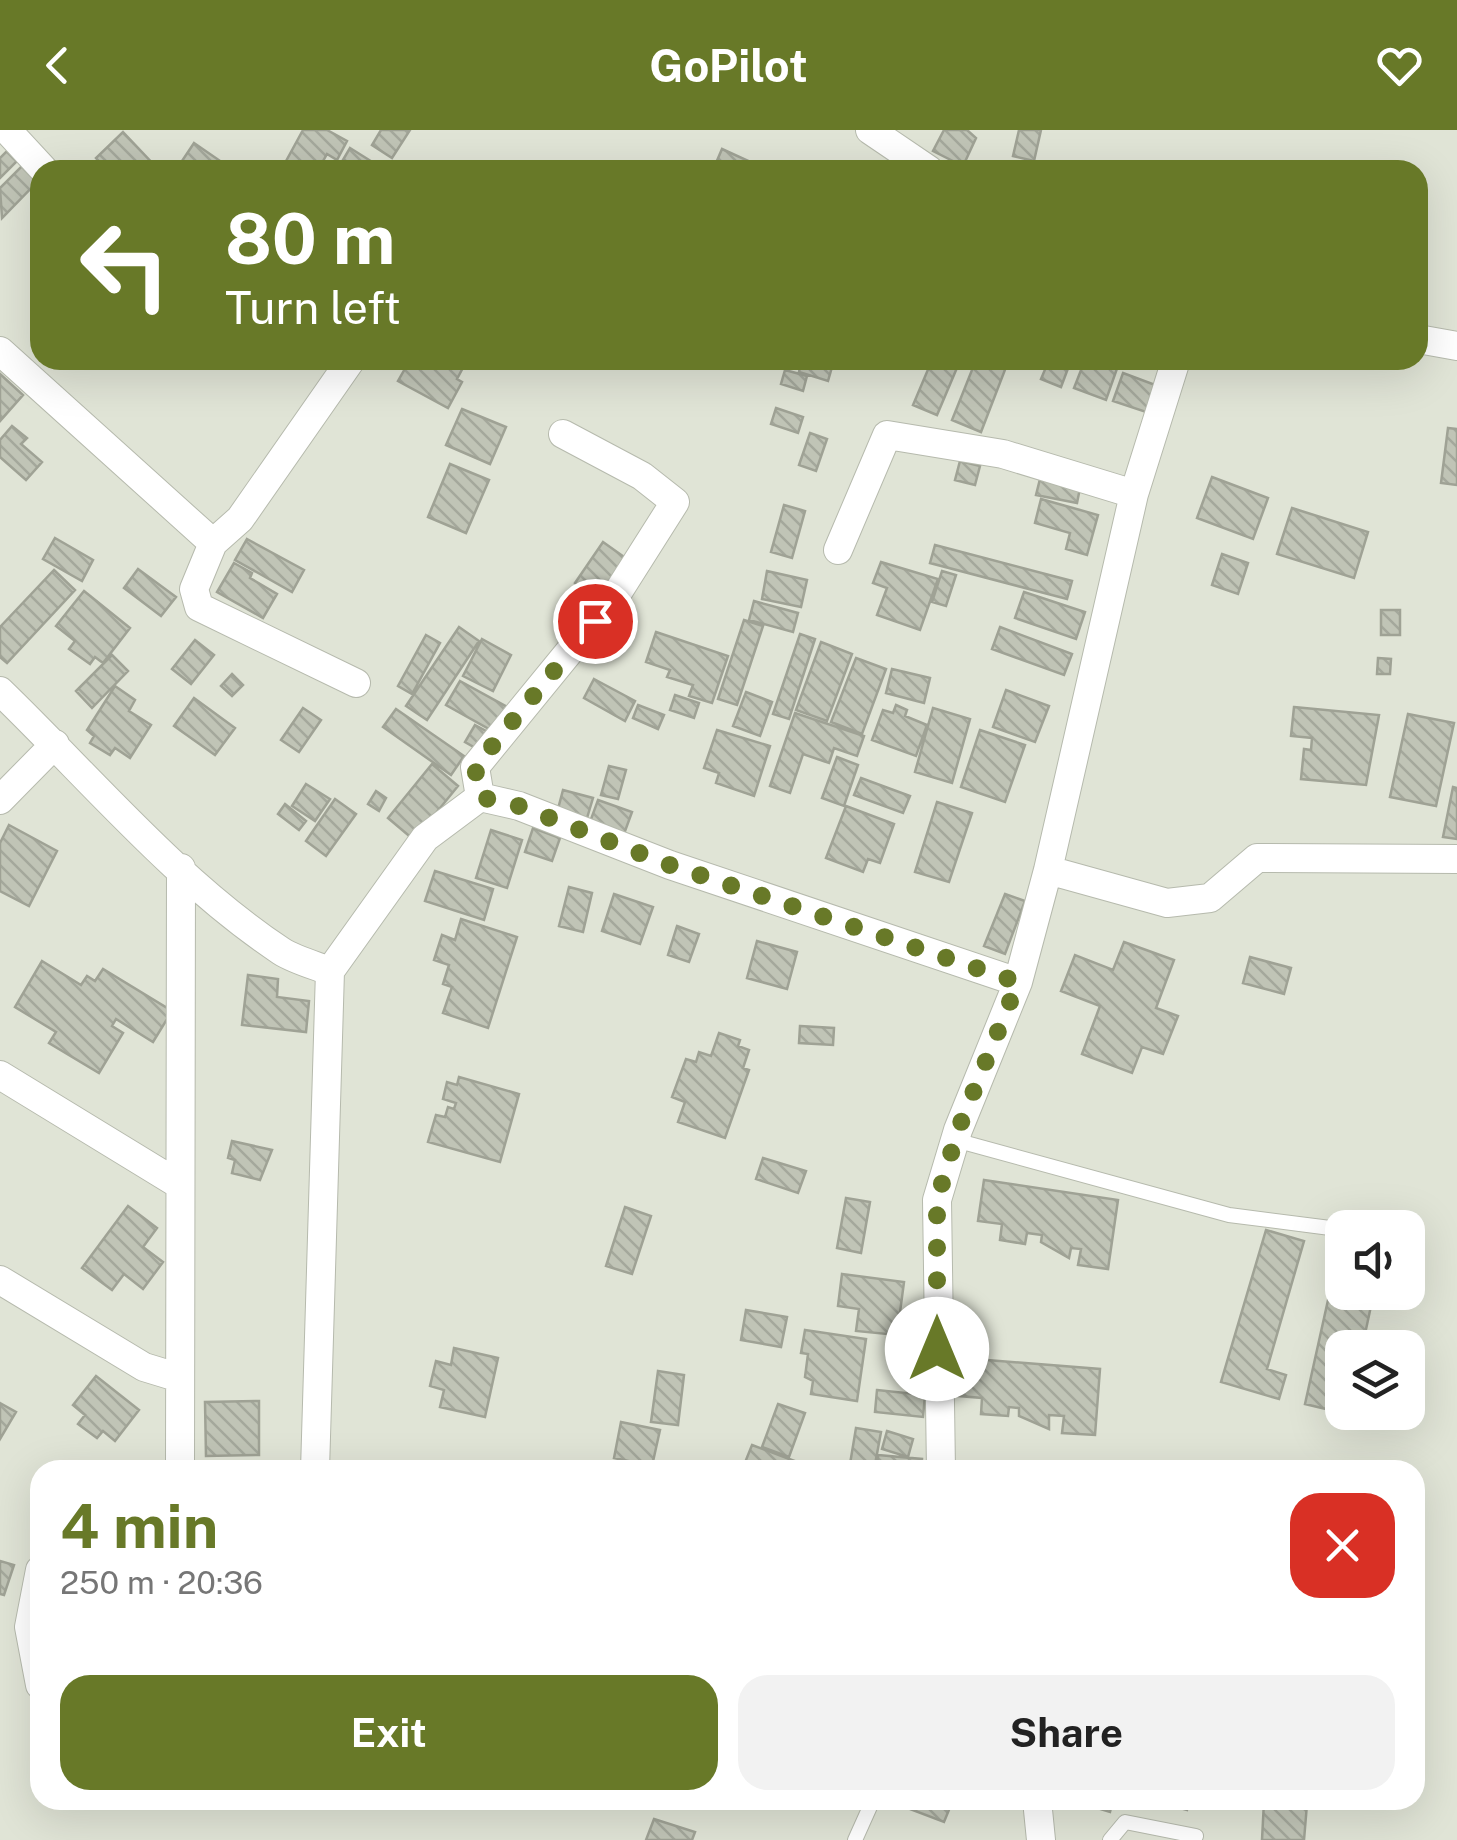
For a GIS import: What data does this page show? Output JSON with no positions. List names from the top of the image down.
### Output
{
  "page": {
    "header": "GoPilot",
    "turn": ["80 m", "Turn left"],
    "heading": ["4 min", "250 m · 20:36"],
    "buttons": ["Exit", "Share"]
  }
}
